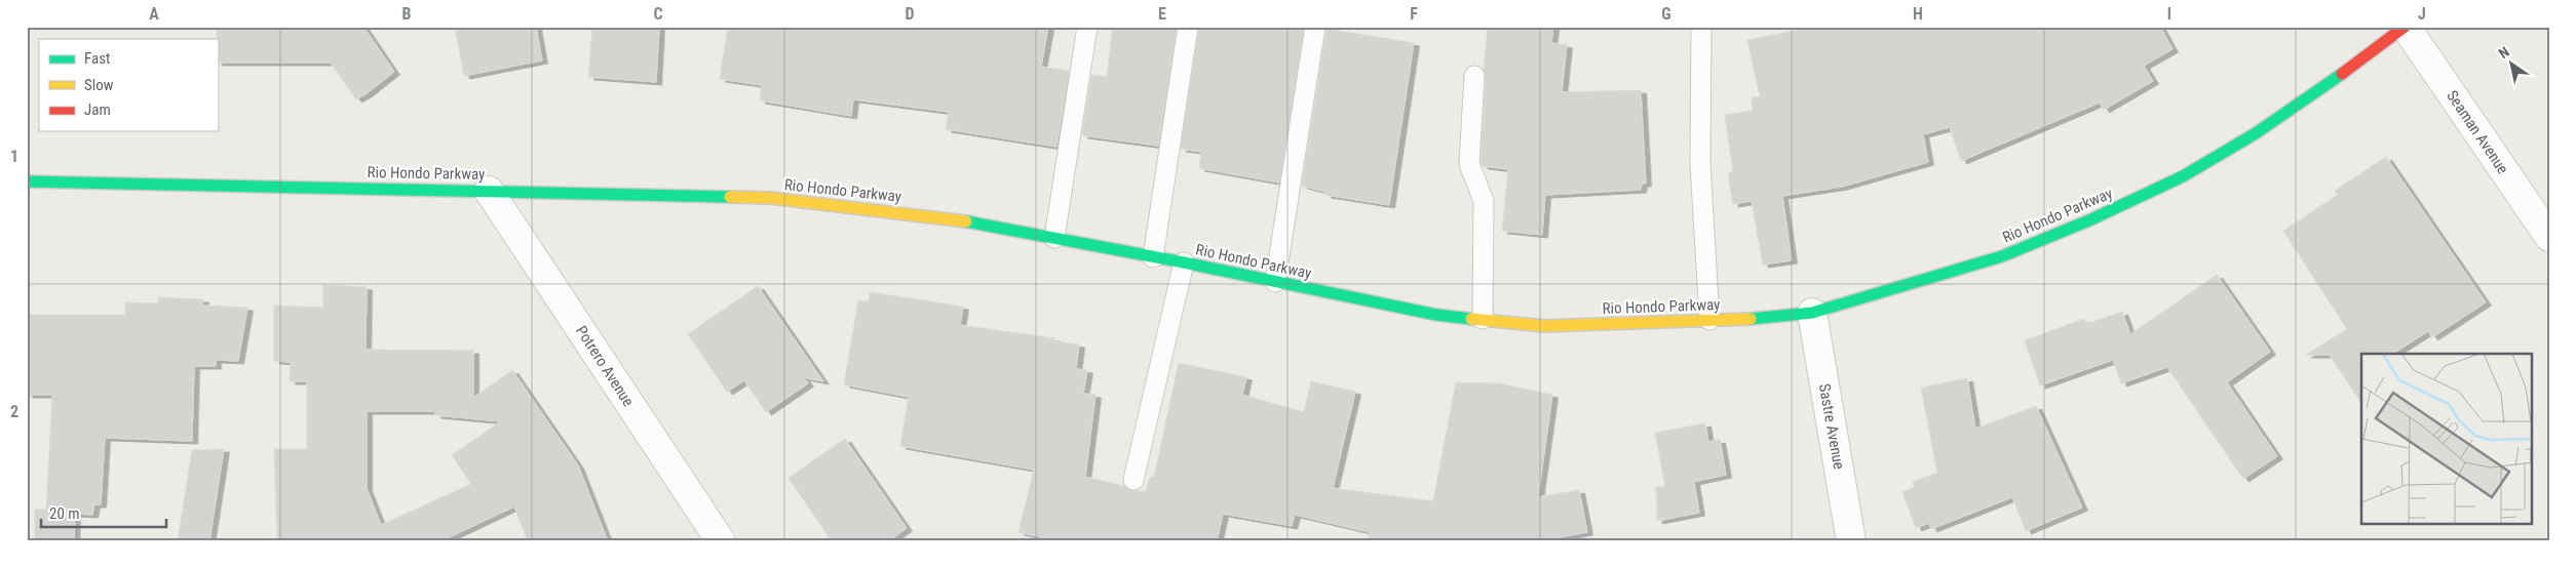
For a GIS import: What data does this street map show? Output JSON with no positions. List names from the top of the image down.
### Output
{
  "streets": {
    "street": [
      "Seaman Avenue",
      "Rio Hondo Parkway",
      "Potrero Avenue",
      "Sastre Avenue"
    ]
  },
  "crossings": [
    ["Seaman Avenue", "Rio Hondo Parkway"],
    ["Rio Hondo Parkway", "Potrero Avenue"],
    ["Rio Hondo Parkway", "Sastre Avenue"]
  ],
  "legend": ["Fast", "Slow", "Jam"],
  "scale_bar": "20 m",
  "north": "top left",
  "grid": {
    "columns": [
      "A",
      "B",
      "C",
      "D",
      "E",
      "F",
      "G",
      "H",
      "I",
      "J"
    ],
    "rows": ["1", "2"]
  }
}
